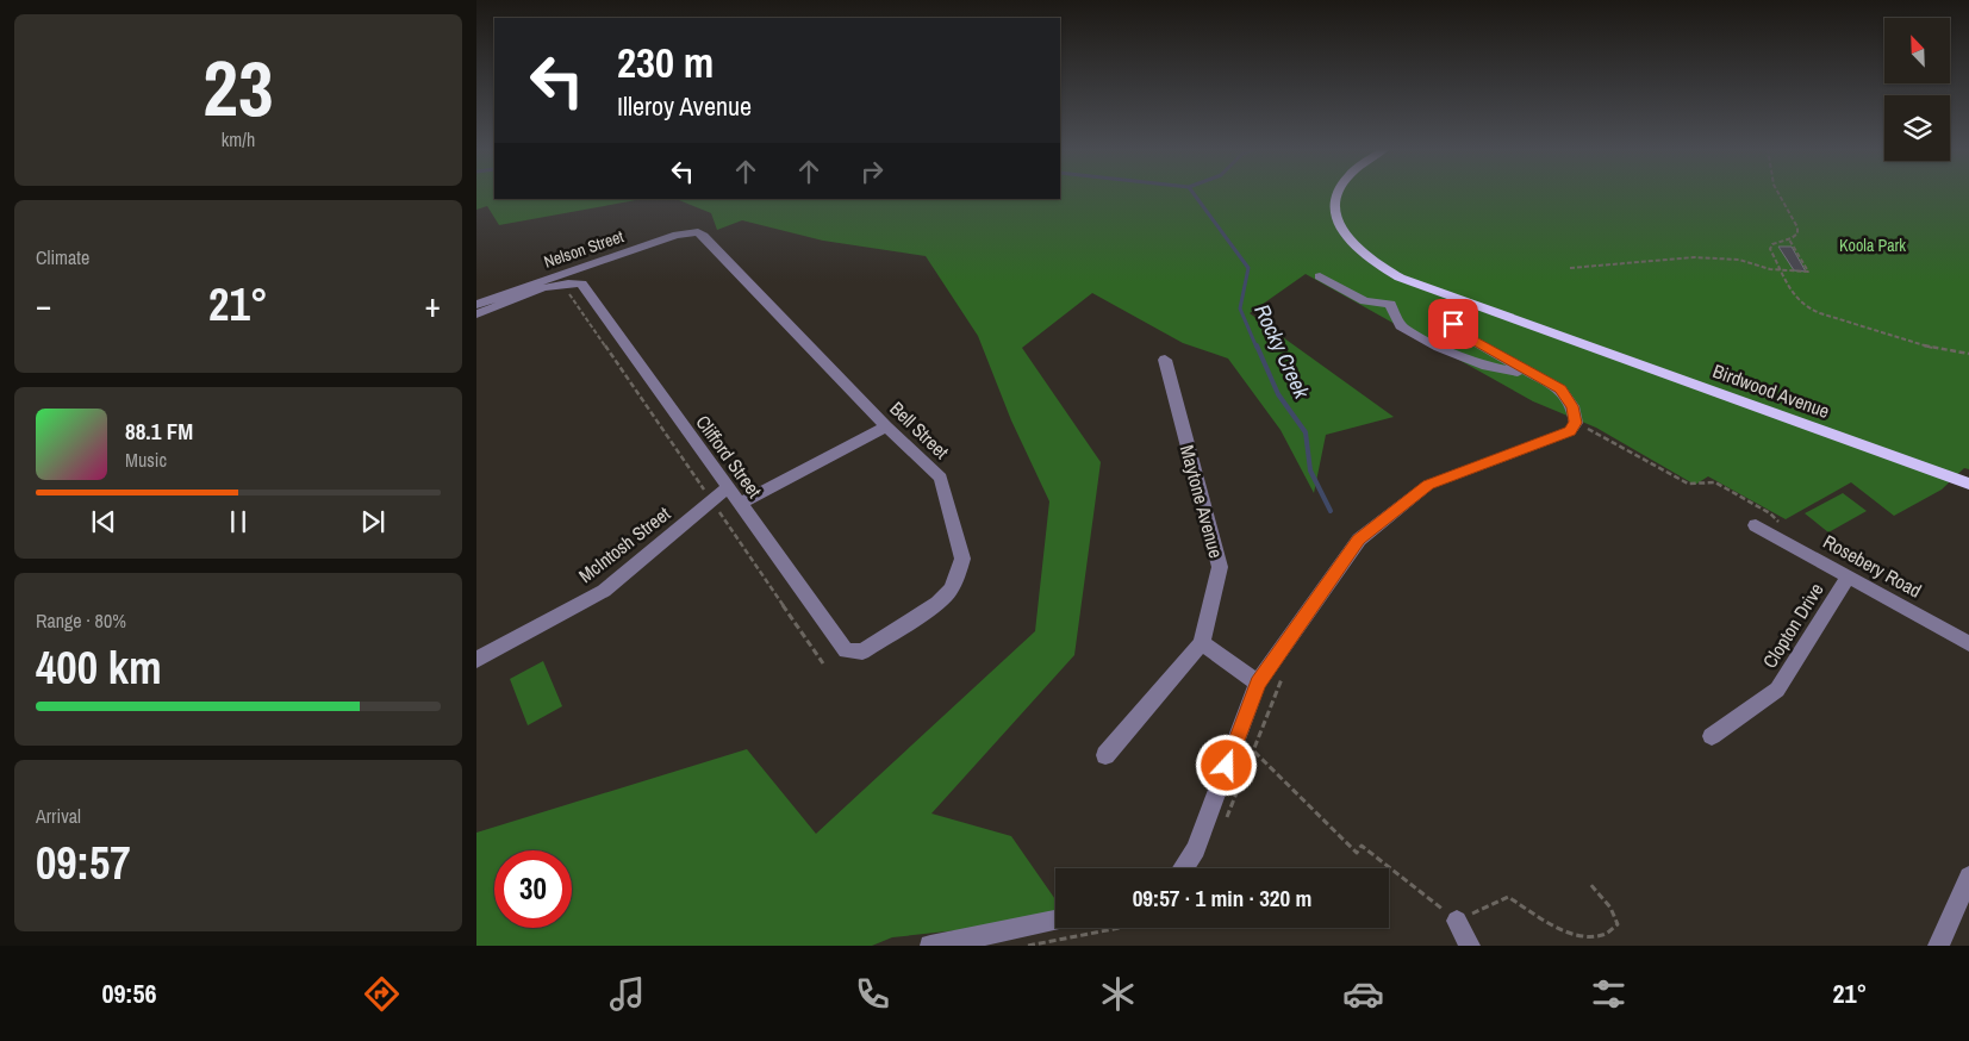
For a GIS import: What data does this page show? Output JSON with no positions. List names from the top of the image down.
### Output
{
  "streets": {
    "main road": ["Birdwood Avenue"],
    "street": [
      "Nelson Street",
      "Bell Street",
      "Clifford Street",
      "Maytone Avenue",
      "McIntosh Street",
      "Rosebery Road",
      "Clopton Drive"
    ]
  },
  "crossings": [
    ["Nelson Street", "Bell Street"],
    ["Nelson Street", "Clifford Street"],
    ["Bell Street", "Clifford Street"],
    ["Clifford Street", "McIntosh Street"],
    ["Rosebery Road", "Clopton Drive"]
  ],
  "water": ["Rocky Creek"],
  "parks": ["Koola Park"],
  "north": "top left",
  "page": {
    "tile": [
      ["23", "km/h"],
      "Climate",
      ["Range · 80%", "400 km"],
      ["Arrival", "09:57"]
    ],
    "turn": ["230 m", "Illeroy Avenue"],
    "heat": ["−", "21°", "+"],
    "song": ["88.1 FM", "Music"],
    "limit": "30",
    "trip": "09:57 · 1 min · 320 m",
    "tabs": ["09:56", "21°"]
  }
}
